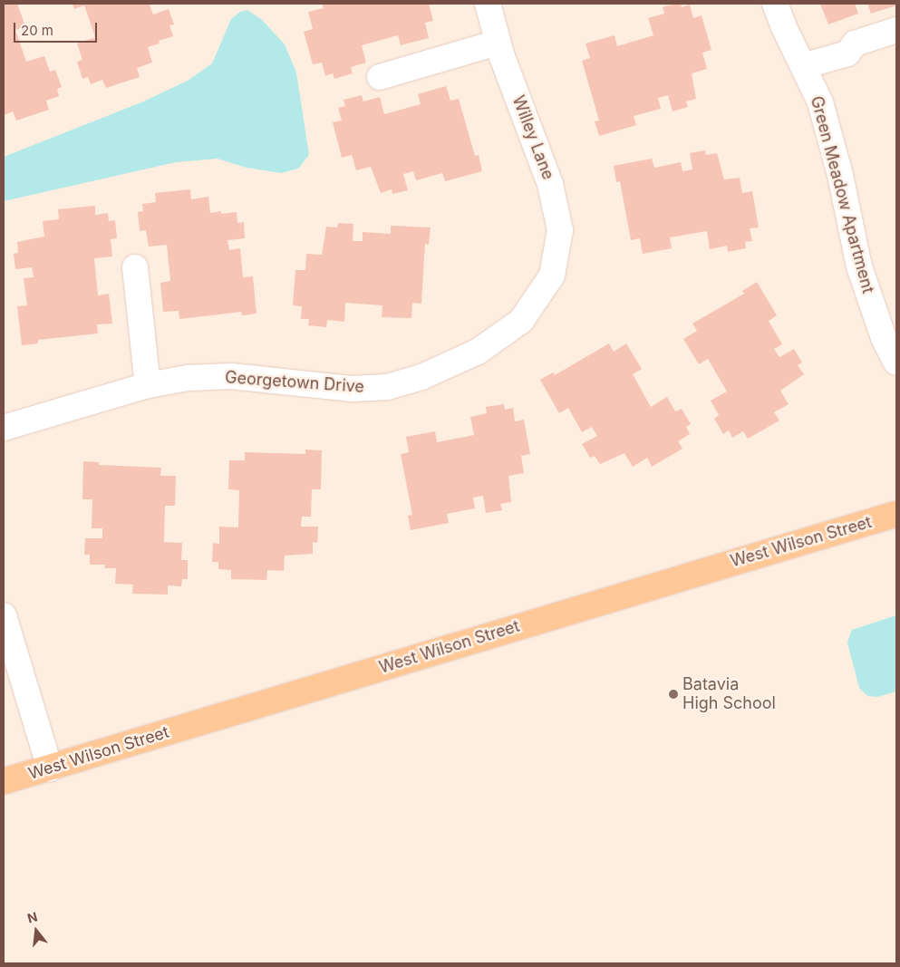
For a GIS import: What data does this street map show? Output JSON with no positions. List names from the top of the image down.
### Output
{
  "streets": {
    "main road": ["West Wilson Street"],
    "street": ["Willey Lane", "Green Meadow Apartment", "Georgetown Drive"]
  },
  "crossings": [
    ["Willey Lane", "Georgetown Drive"]
  ],
  "places": ["Batavia High School"],
  "scale_bar": "20 m",
  "north": "top"
}
